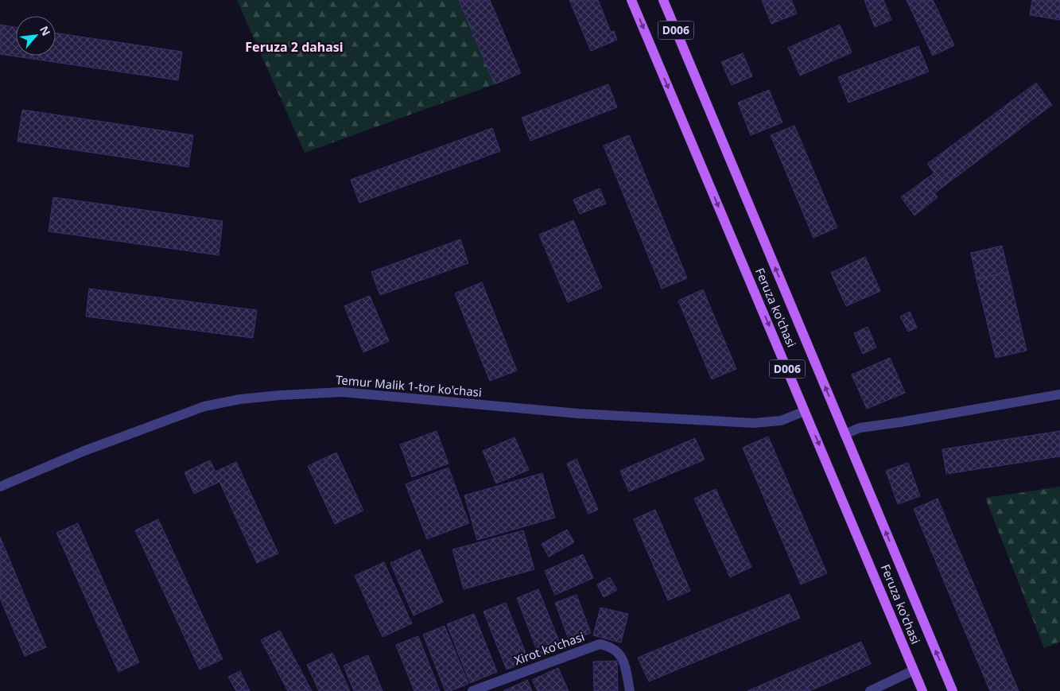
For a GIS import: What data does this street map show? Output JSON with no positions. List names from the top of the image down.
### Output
{
  "streets": {
    "main road": ["D006", "Feruza ko'chasi"],
    "street": ["Temur Malik 1-tor ko'chasi", "Xirot ko'chasi"]
  },
  "crossings": [
    ["Feruza ko'chasi", "Temur Malik 1-tor ko'chasi"]
  ],
  "districts": ["Feruza 2 dahasi"],
  "north": "top right"
}
